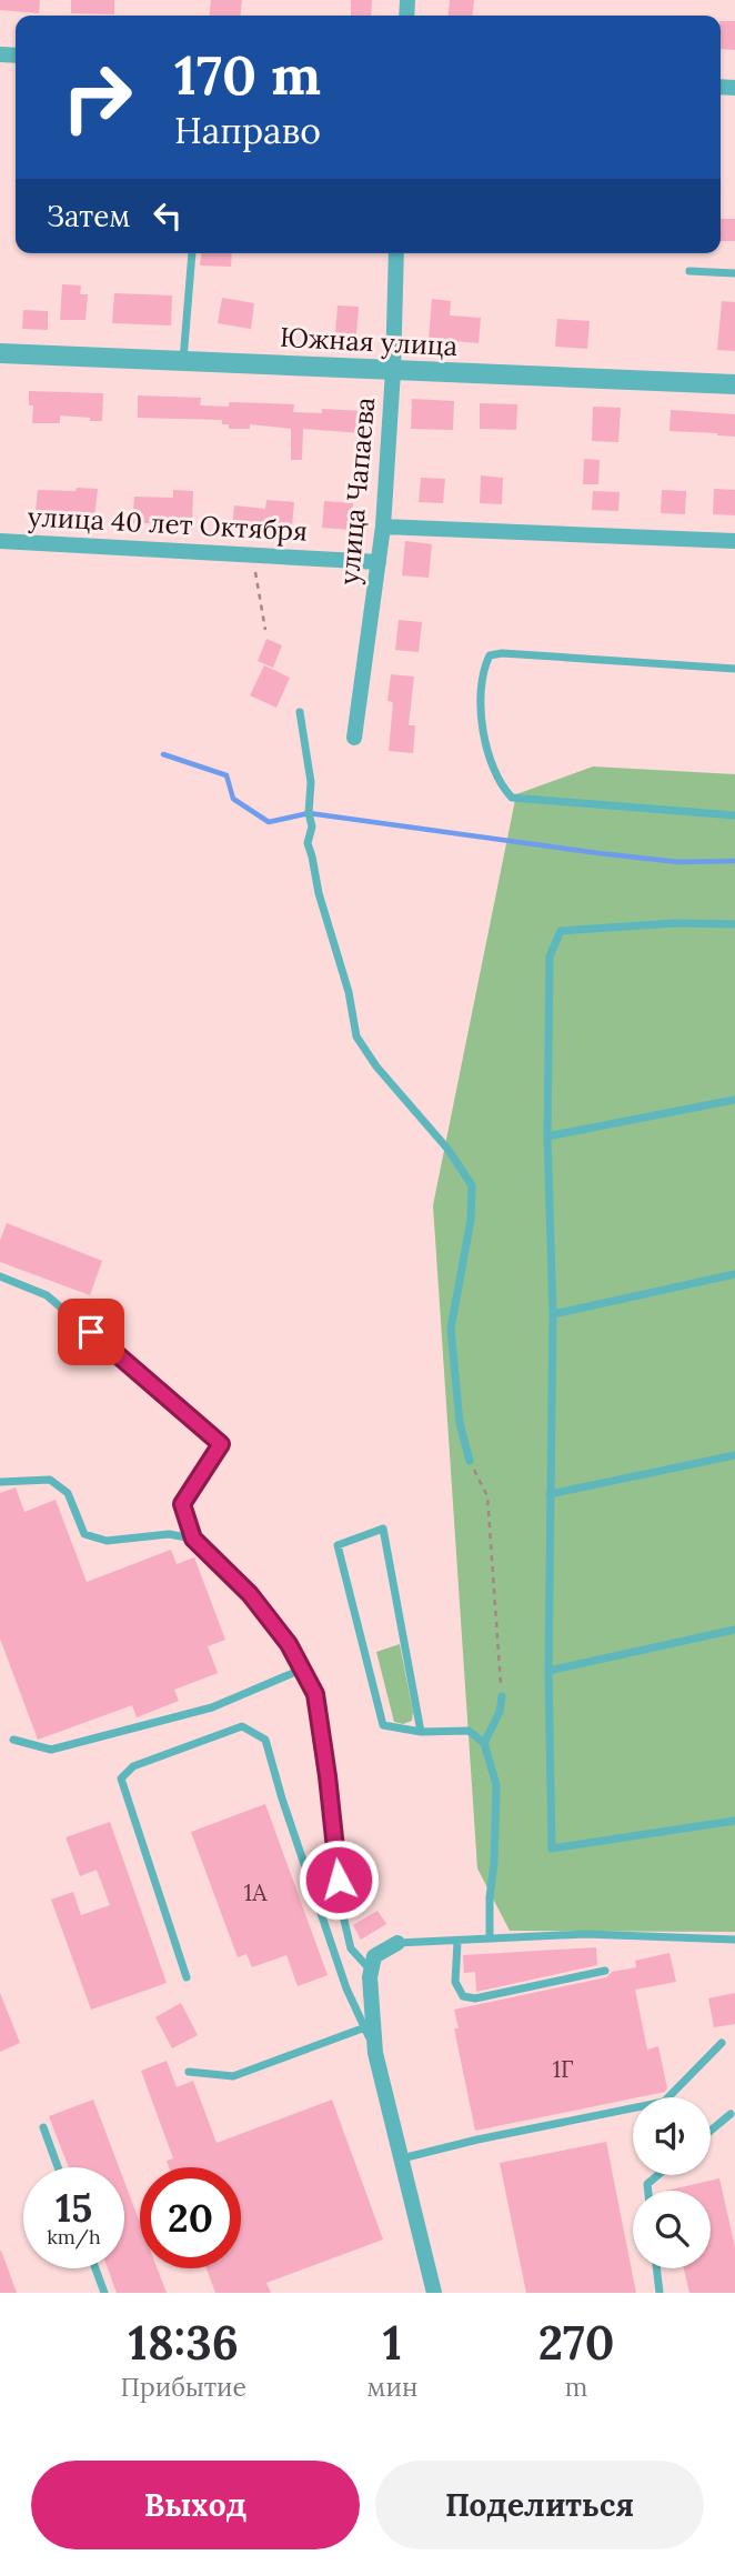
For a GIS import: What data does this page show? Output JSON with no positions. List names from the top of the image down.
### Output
{
  "streets": {
    "street": ["Южная улица", "улица Чапаева", "улица 40 лет Октября"]
  },
  "crossings": [
    ["Южная улица", "улица Чапаева"],
    ["улица Чапаева", "улица 40 лет Октября"]
  ],
  "house_numbers": ["1А", "1Г"],
  "page": {
    "turn": ["170 m", "Направо"],
    "then": "Затем",
    "speed": "15 km/h",
    "limit": "20",
    "eta": [
      "18:36",
      "Прибытие",
      "1",
      "мин",
      "270",
      "m"
    ],
    "buttons": ["Выход", "Поделиться"]
  }
}
